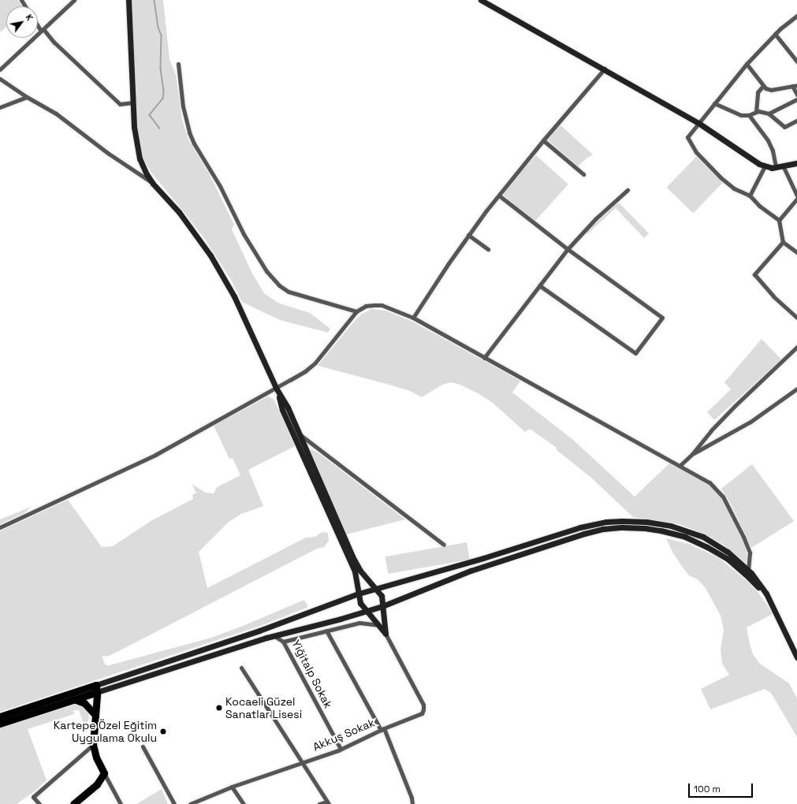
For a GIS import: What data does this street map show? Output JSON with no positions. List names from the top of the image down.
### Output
{
  "streets": {
    "street": ["Yiğitalp Sokak", "Akkuş Sokak"]
  },
  "crossings": [
    ["Yiğitalp Sokak", "Akkuş Sokak"]
  ],
  "places": ["Kocaeli Güzel Sanatlar Lisesi", "Kartepe Özel Eğitim Uygulama Okulu"],
  "scale_bar": "100 m",
  "north": "top right"
}
